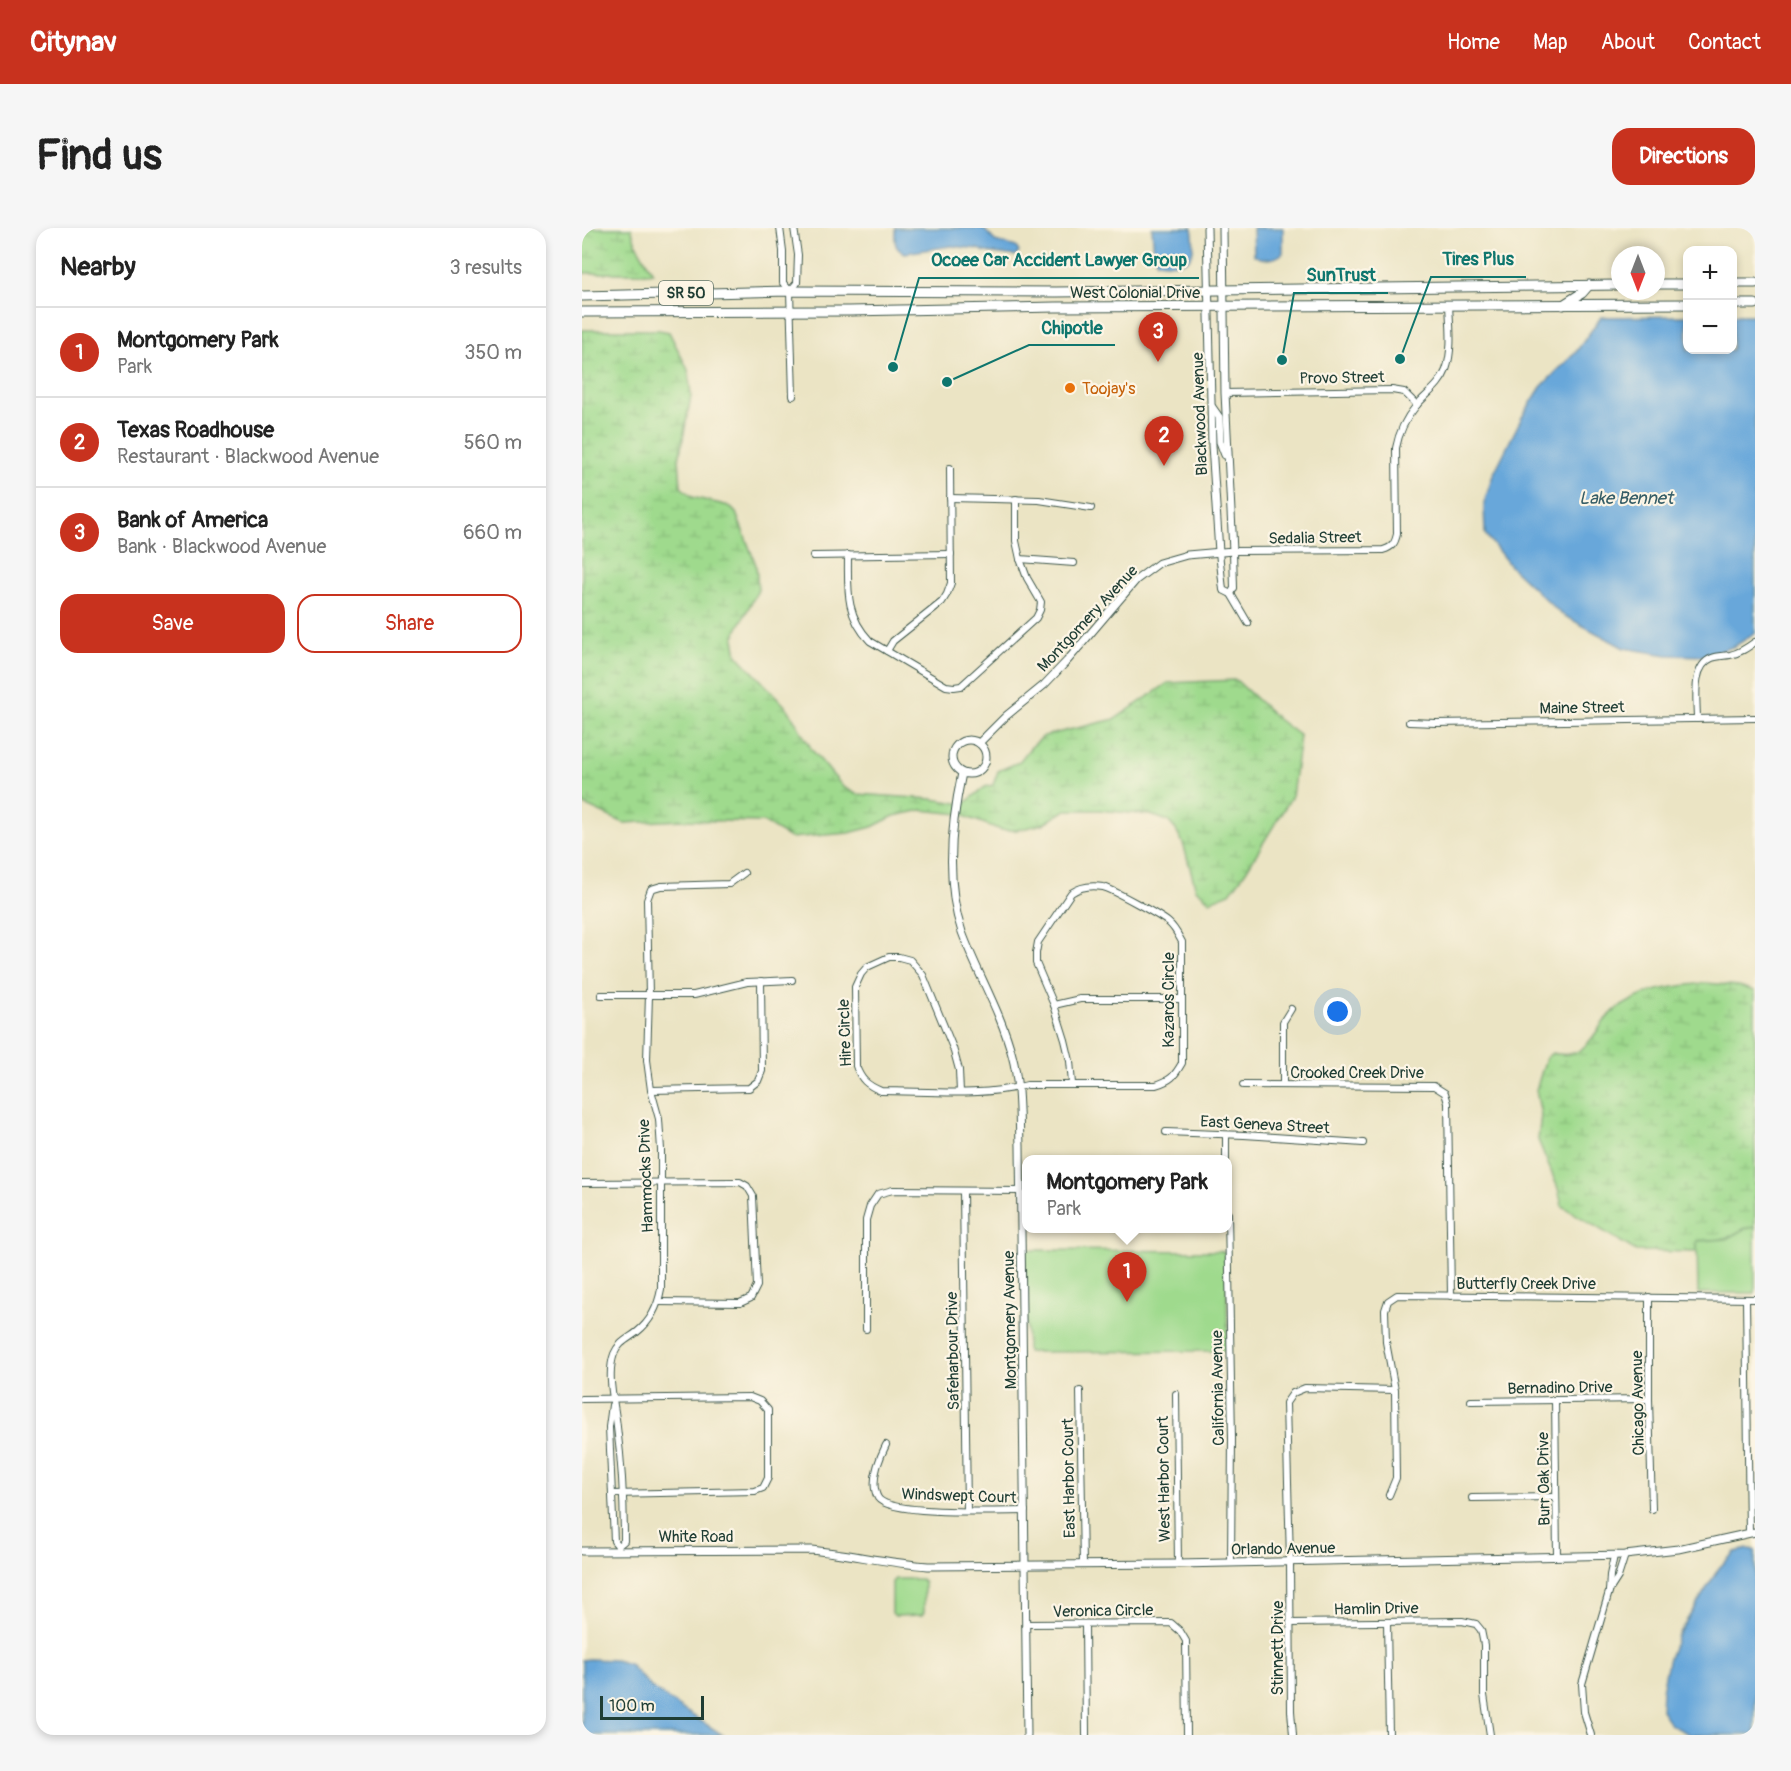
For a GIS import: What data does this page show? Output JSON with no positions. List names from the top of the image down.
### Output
{
  "streets": {
    "highway": ["West Colonial Drive", "SR 50"],
    "street": [
      "Provo Street",
      "Blackwood Avenue",
      "Sedalia Street",
      "Montgomery Avenue",
      "Maine Street",
      "Kazaros Circle",
      "Hire Circle",
      "Crooked Creek Drive",
      "East Geneva Street",
      "Hammocks Drive",
      "Butterfly Creek Drive",
      "Safeharbour Drive",
      "Bernadino Drive",
      "California Avenue",
      "Chicago Avenue",
      "East Harbor Court",
      "West Harbor Court",
      "Burr Oak Drive",
      "Windswept Court",
      "White Road",
      "Orlando Avenue",
      "Hamlin Drive",
      "Veronica Circle",
      "Stinnett Drive"
    ]
  },
  "crossings": [
    ["West Colonial Drive", "Blackwood Avenue"],
    ["Provo Street", "Blackwood Avenue"],
    ["Provo Street", "Sedalia Street"],
    ["Blackwood Avenue", "Sedalia Street"],
    ["Blackwood Avenue", "Montgomery Avenue"],
    ["Sedalia Street", "Montgomery Avenue"],
    ["Montgomery Avenue", "Kazaros Circle"],
    ["Montgomery Avenue", "Hire Circle"],
    ["Montgomery Avenue", "Windswept Court"],
    ["Montgomery Avenue", "Orlando Avenue"],
    ["Montgomery Avenue", "Veronica Circle"],
    ["Kazaros Circle", "Hire Circle"],
    ["Crooked Creek Drive", "Butterfly Creek Drive"],
    ["Butterfly Creek Drive", "Chicago Avenue"],
    ["Butterfly Creek Drive", "Stinnett Drive"],
    ["Safeharbour Drive", "Windswept Court"],
    ["Bernadino Drive", "Chicago Avenue"],
    ["Bernadino Drive", "Burr Oak Drive"],
    ["California Avenue", "Orlando Avenue"],
    ["East Harbor Court", "Orlando Avenue"],
    ["West Harbor Court", "Orlando Avenue"],
    ["Burr Oak Drive", "Orlando Avenue"],
    ["White Road", "Orlando Avenue"],
    ["Orlando Avenue", "Stinnett Drive"],
    ["Hamlin Drive", "Stinnett Drive"]
  ],
  "water": ["Lake Bennet"],
  "places": [
    "Tires Plus",
    "SunTrust",
    "Ocoee Car Accident Lawyer Group",
    "Chipotle",
    "Toojay's"
  ],
  "scale_bar": "100 m",
  "north": "bottom",
  "page": {
    "header": "Citynav",
    "nav": [
      "Home",
      "Map",
      "About",
      "Contact"
    ],
    "buttons": [
      "Directions",
      ["Save", "Share"]
    ],
    "title": "Find us",
    "heading": ["Nearby", "3 results"],
    "map_buttons": ["+", "−"],
    "list": [
      {
        "mark": "1",
        "name": "Montgomery Park",
        "note": "Park",
        "value": "350 m"
      },
      {
        "mark": "2",
        "name": "Texas Roadhouse",
        "note": "Restaurant · Blackwood Avenue",
        "value": "560 m"
      },
      {
        "mark": "3",
        "name": "Bank of America",
        "note": "Bank · Blackwood Avenue",
        "value": "660 m"
      }
    ],
    "pins": ["3", "2", "1"],
    "popup": ["Montgomery Park", "Park"],
    "scale": "100 m"
  }
}
